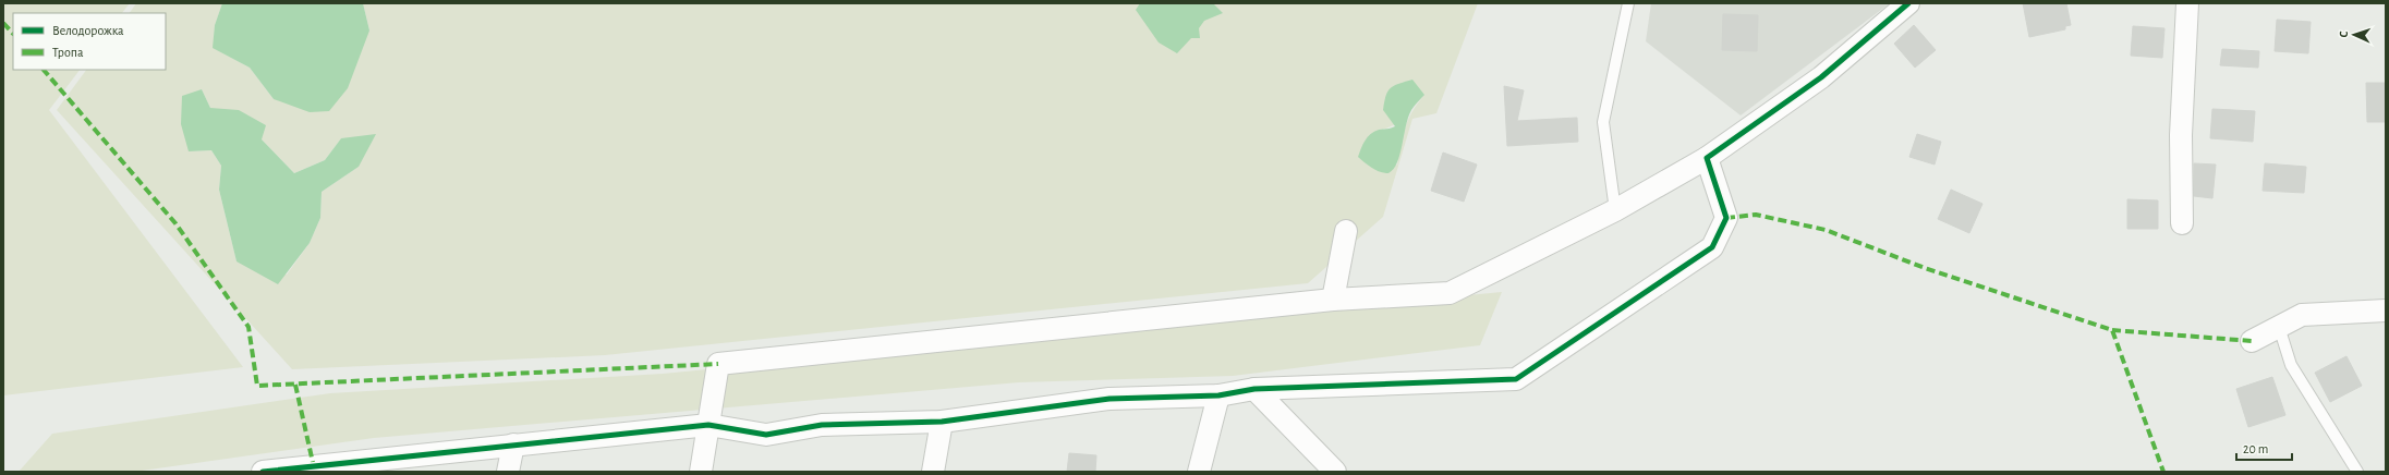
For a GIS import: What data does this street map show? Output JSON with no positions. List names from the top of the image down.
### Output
{
  "legend": ["Велодорожка", "Тропа"],
  "scale_bar": "20 m",
  "north": "left"
}
